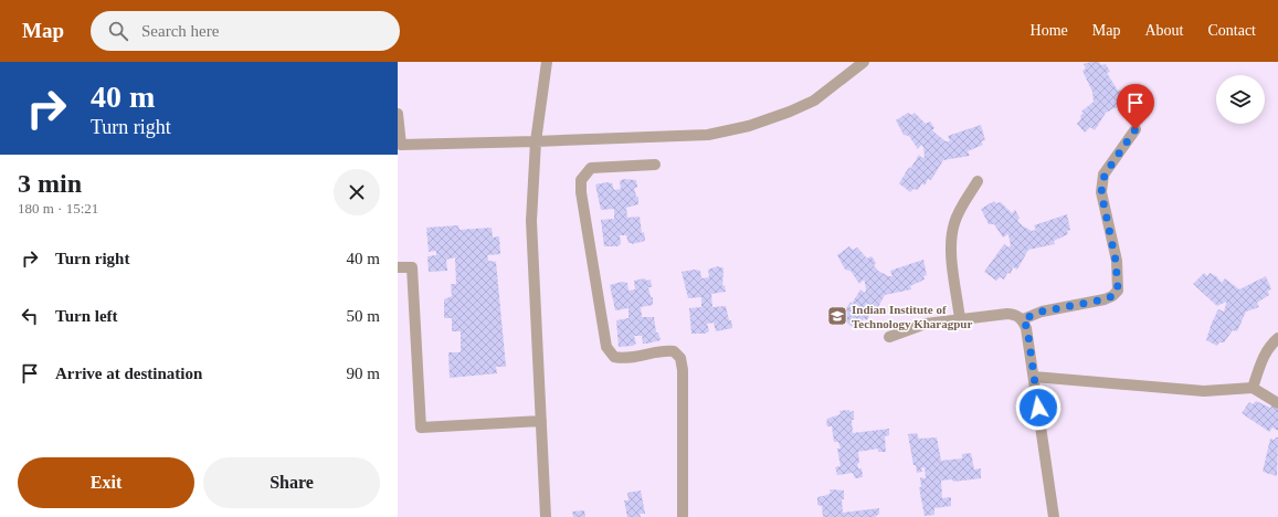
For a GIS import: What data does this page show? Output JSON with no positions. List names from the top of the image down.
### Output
{
  "places": {
    "school or university": ["Indian Institute of Technology Kharagpur"]
  },
  "page": {
    "header": "Map",
    "search": "Search here",
    "nav": [
      "Home",
      "Map",
      "About",
      "Contact"
    ],
    "turn": ["40 m", "Turn right"],
    "heading": ["3 min", "180 m · 15:21"],
    "list": [
      {
        "name": "Turn right",
        "value": "40 m"
      },
      {
        "name": "Turn left",
        "value": "50 m"
      },
      {
        "name": "Arrive at destination",
        "value": "90 m"
      }
    ],
    "buttons": ["Exit", "Share"]
  }
}
